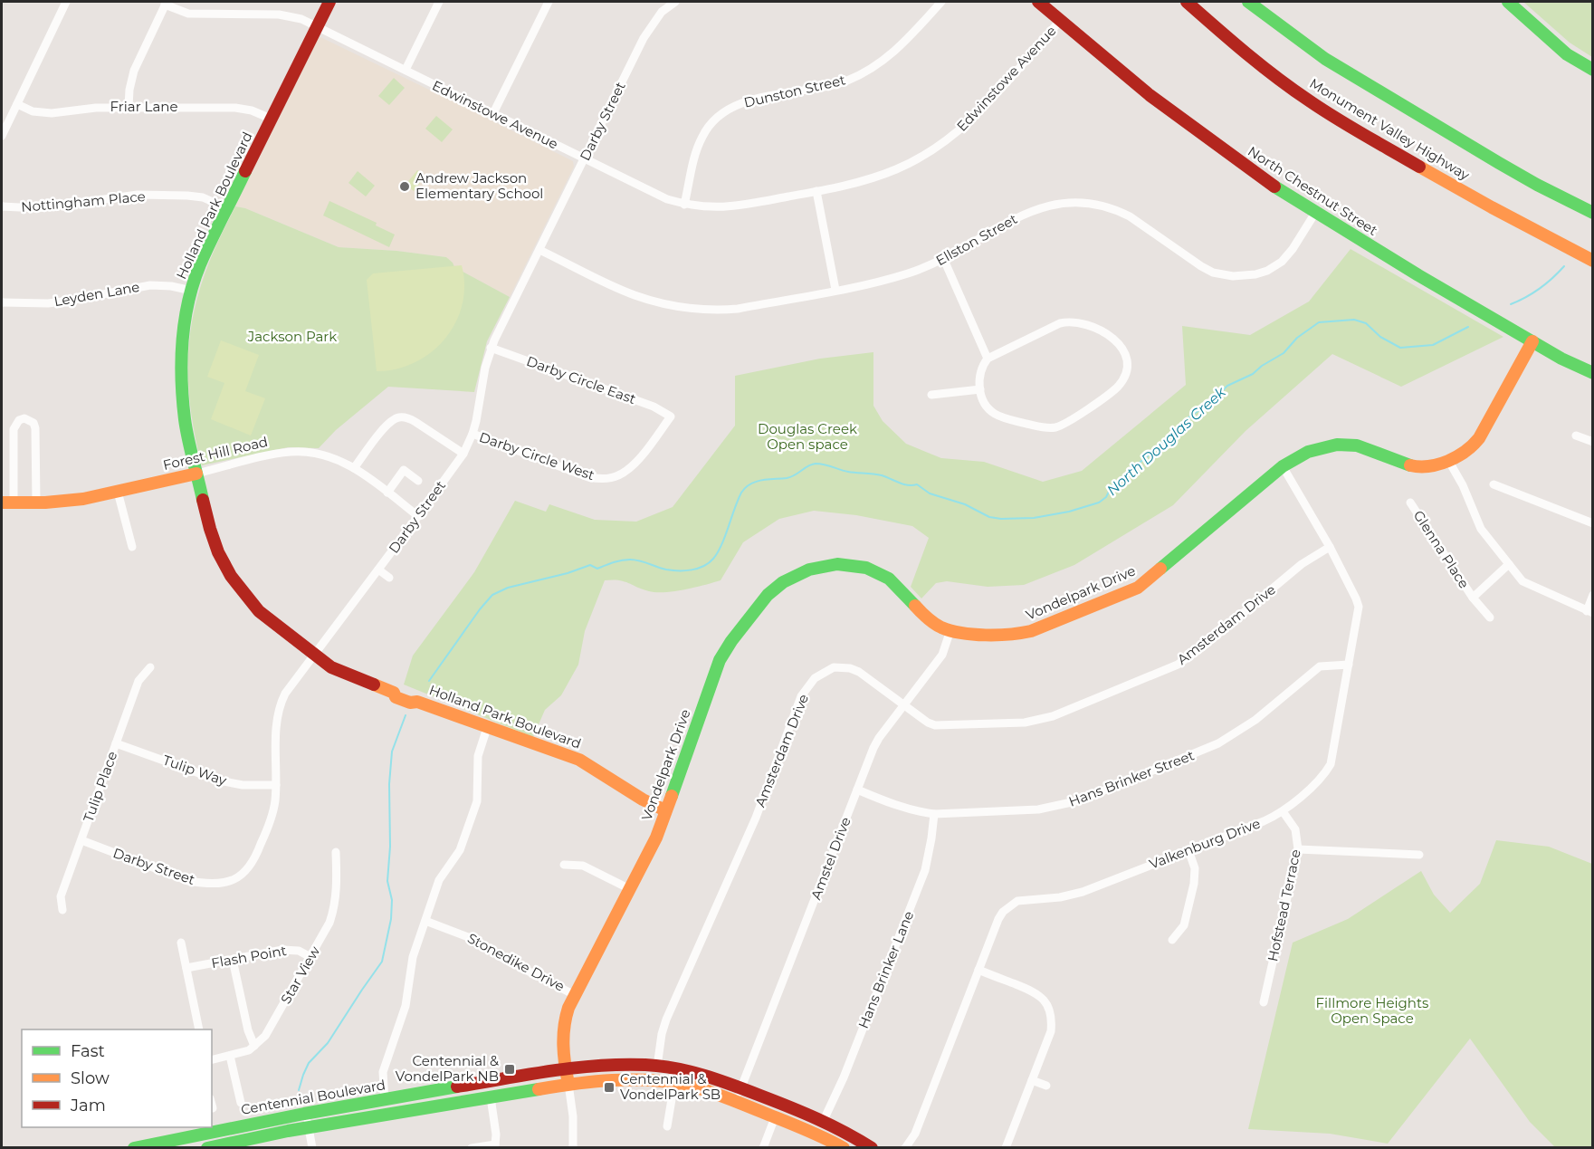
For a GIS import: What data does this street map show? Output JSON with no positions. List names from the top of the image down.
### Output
{
  "streets": {
    "main road": [
      "Monument Valley Highway",
      "North Chestnut Street",
      "Holland Park Boulevard",
      "Forest Hill Road",
      "Vondelpark Drive",
      "Centennial Boulevard"
    ],
    "street": [
      "Edwinstowe Avenue",
      "Dunston Street",
      "Friar Lane",
      "Darby Street",
      "Nottingham Place",
      "Ellston Street",
      "Leyden Lane",
      "Darby Circle East",
      "Darby Circle West",
      "Glenna Place",
      "Amsterdam Drive",
      "Tulip Way",
      "Hans Brinker Street",
      "Tulip Place",
      "Valkenburg Drive",
      "Amstel Drive",
      "Hofstead Terrace",
      "Flash Point",
      "Stonedike Drive",
      "Hans Brinker Lane",
      "Star View"
    ]
  },
  "crossings": [
    ["Edwinstowe Avenue", "Dunston Street"],
    ["Edwinstowe Avenue", "Darby Street"],
    ["Edwinstowe Avenue", "North Chestnut Street"],
    ["Edwinstowe Avenue", "Holland Park Boulevard"],
    ["Friar Lane", "Holland Park Boulevard"],
    ["Darby Street", "Holland Park Boulevard"],
    ["Darby Street", "Ellston Street"],
    ["Darby Street", "Darby Circle East"],
    ["Darby Street", "Forest Hill Road"],
    ["Darby Street", "Darby Circle West"],
    ["Darby Street", "Tulip Way"],
    ["Darby Street", "Tulip Place"],
    ["North Chestnut Street", "Ellston Street"],
    ["North Chestnut Street", "Vondelpark Drive"],
    ["Nottingham Place", "Holland Park Boulevard"],
    ["Holland Park Boulevard", "Leyden Lane"],
    ["Holland Park Boulevard", "Forest Hill Road"],
    ["Holland Park Boulevard", "Vondelpark Drive"],
    ["Darby Circle East", "Darby Circle West"],
    ["Vondelpark Drive", "Valkenburg Drive"],
    ["Vondelpark Drive", "Amstel Drive"],
    ["Vondelpark Drive", "Stonedike Drive"],
    ["Vondelpark Drive", "Centennial Boulevard"],
    ["Amsterdam Drive", "Valkenburg Drive"],
    ["Amsterdam Drive", "Amstel Drive"],
    ["Amsterdam Drive", "Centennial Boulevard"],
    ["Tulip Way", "Tulip Place"],
    ["Hans Brinker Street", "Valkenburg Drive"],
    ["Hans Brinker Street", "Amstel Drive"],
    ["Hans Brinker Street", "Hans Brinker Lane"],
    ["Valkenburg Drive", "Hofstead Terrace"],
    ["Amstel Drive", "Centennial Boulevard"],
    ["Flash Point", "Star View"],
    ["Hans Brinker Lane", "Centennial Boulevard"]
  ],
  "water": ["North Douglas Creek"],
  "parks": ["Jackson Park", "Douglas Creek Open space", "Fillmore Heights Open Space"],
  "places": {
    "other": ["Andrew Jackson Elementary School"],
    "transit": ["Centennial & VondelPark NB", "Centennial & VondelPark SB"]
  },
  "legend": ["Fast", "Slow", "Jam"]
}
